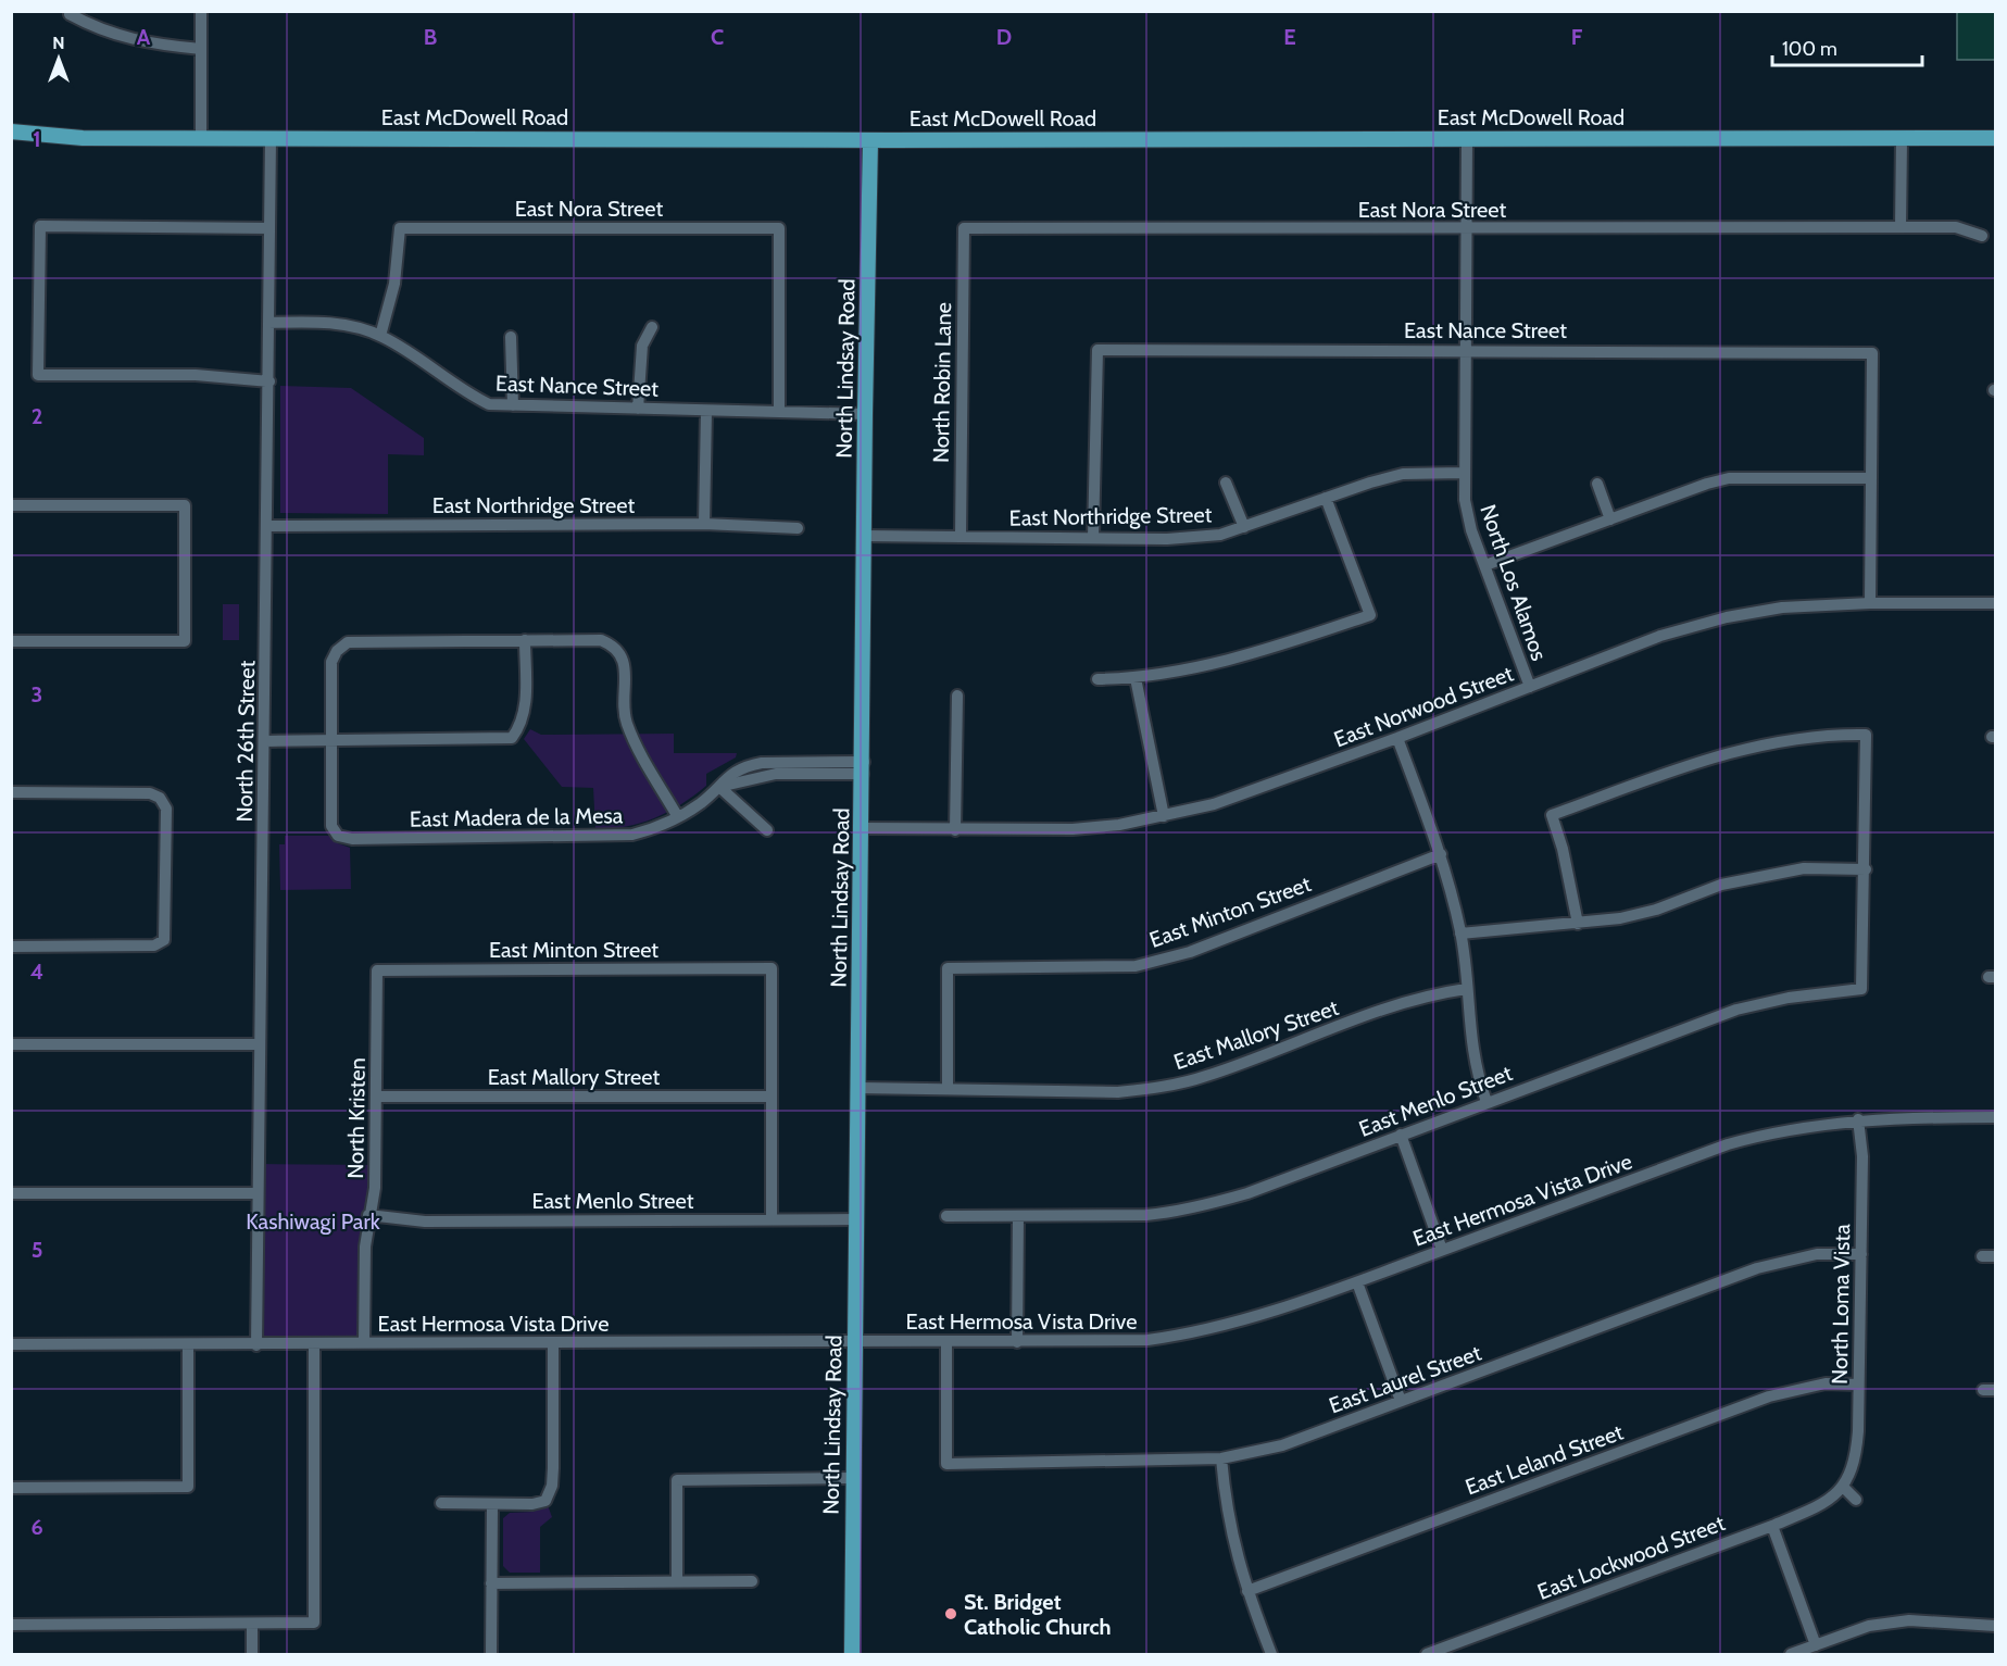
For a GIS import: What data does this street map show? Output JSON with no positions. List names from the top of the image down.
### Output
{
  "streets": {
    "main road": ["East McDowell Road", "North Lindsay Road"],
    "street": [
      "East Nora Street",
      "East Nance Street",
      "North Robin Lane",
      "East Northridge Street",
      "North Los Alamos",
      "East Norwood Street",
      "North 26th Street",
      "East Madera de la Mesa",
      "East Minton Street",
      "East Mallory Street",
      "East Menlo Street",
      "North Kristen",
      "East Hermosa Vista Drive",
      "North Loma Vista",
      "East Laurel Street",
      "East Leland Street",
      "East Lockwood Street"
    ]
  },
  "crossings": [
    ["East McDowell Road", "North Lindsay Road"],
    ["East McDowell Road", "North Los Alamos"],
    ["East McDowell Road", "North 26th Street"],
    ["East Nora Street", "East Nance Street"],
    ["East Nora Street", "North Robin Lane"],
    ["East Nora Street", "North Los Alamos"],
    ["East Nance Street", "North Lindsay Road"],
    ["East Nance Street", "East Northridge Street"],
    ["East Nance Street", "North Los Alamos"],
    ["East Nance Street", "North 26th Street"],
    ["North Lindsay Road", "East Northridge Street"],
    ["North Lindsay Road", "East Norwood Street"],
    ["North Lindsay Road", "East Madera de la Mesa"],
    ["North Lindsay Road", "East Mallory Street"],
    ["North Lindsay Road", "East Menlo Street"],
    ["North Lindsay Road", "East Hermosa Vista Drive"],
    ["North Robin Lane", "East Northridge Street"],
    ["East Northridge Street", "North Los Alamos"],
    ["East Northridge Street", "North 26th Street"],
    ["North Los Alamos", "East Norwood Street"],
    ["North 26th Street", "East Hermosa Vista Drive"],
    ["East Minton Street", "East Mallory Street"],
    ["East Minton Street", "North Kristen"],
    ["East Mallory Street", "North Kristen"],
    ["East Menlo Street", "North Kristen"],
    ["North Kristen", "East Hermosa Vista Drive"],
    ["East Hermosa Vista Drive", "North Loma Vista"],
    ["East Hermosa Vista Drive", "East Laurel Street"],
    ["North Loma Vista", "East Laurel Street"],
    ["North Loma Vista", "East Leland Street"],
    ["North Loma Vista", "East Lockwood Street"]
  ],
  "parks": ["Kashiwagi Park"],
  "places": ["St. Bridget Catholic Church"],
  "scale_bar": "100 m",
  "north": "top",
  "grid": {
    "columns": [
      "A",
      "B",
      "C",
      "D",
      "E",
      "F"
    ],
    "rows": [
      "1",
      "2",
      "3",
      "4",
      "5",
      "6"
    ]
  }
}
